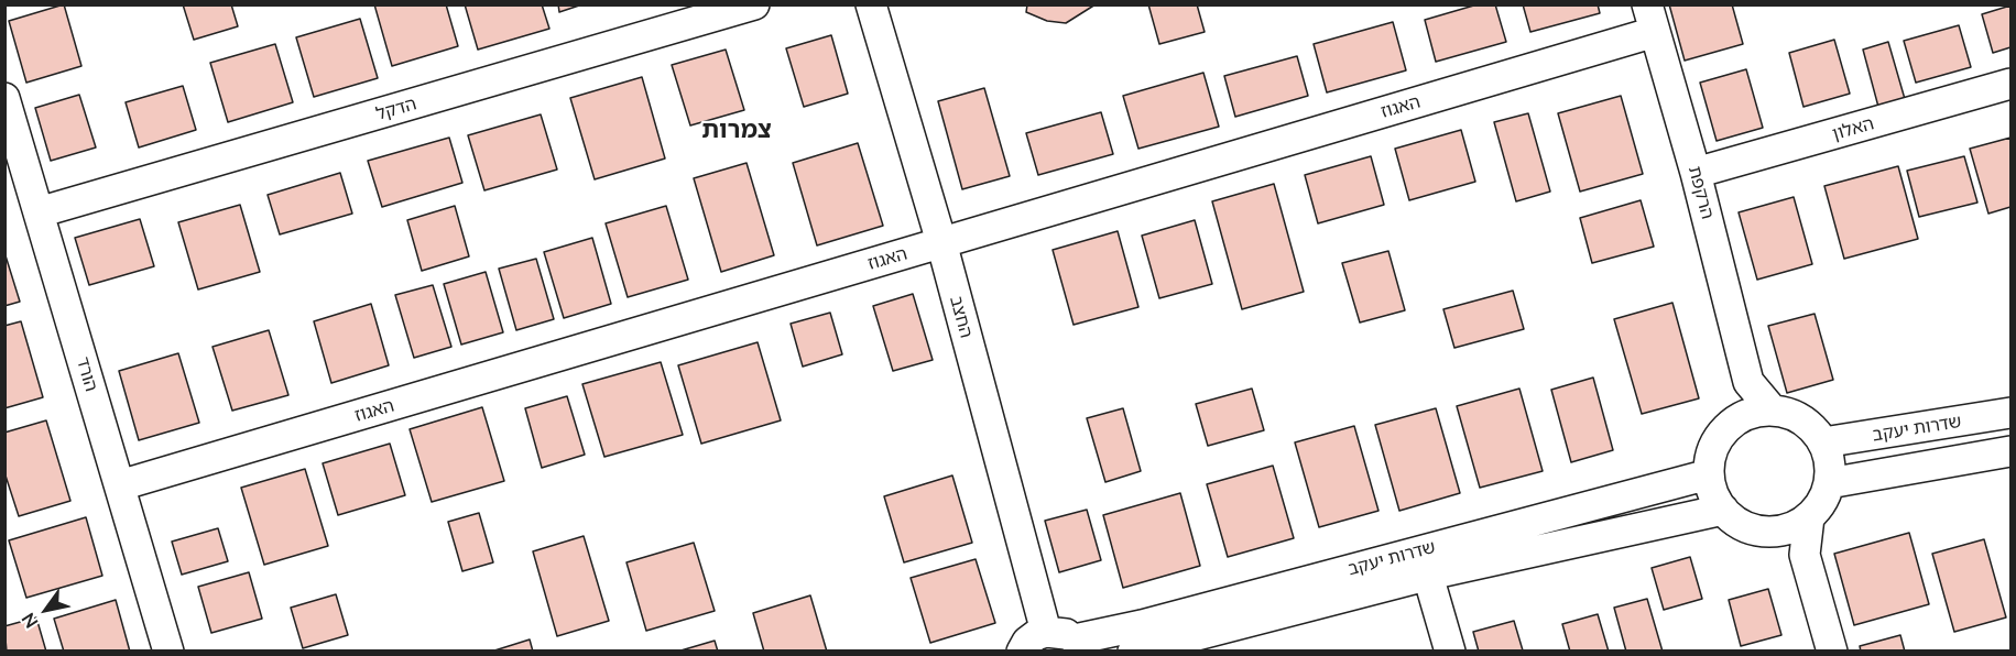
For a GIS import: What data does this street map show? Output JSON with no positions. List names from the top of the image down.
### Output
{
  "streets": {
    "street": [
      "האגוז",
      "הדקל",
      "האלון",
      "הרקפת",
      "החצב",
      "הורד",
      "שדרות יעקב"
    ]
  },
  "crossings": [
    ["האגוז", "הרקפת"],
    ["האגוז", "החצב"],
    ["האגוז", "הורד"],
    ["הדקל", "הורד"],
    ["האלון", "הרקפת"],
    ["הרקפת", "שדרות יעקב"],
    ["החצב", "שדרות יעקב"]
  ],
  "districts": ["צמרות"],
  "north": "bottom left"
}
